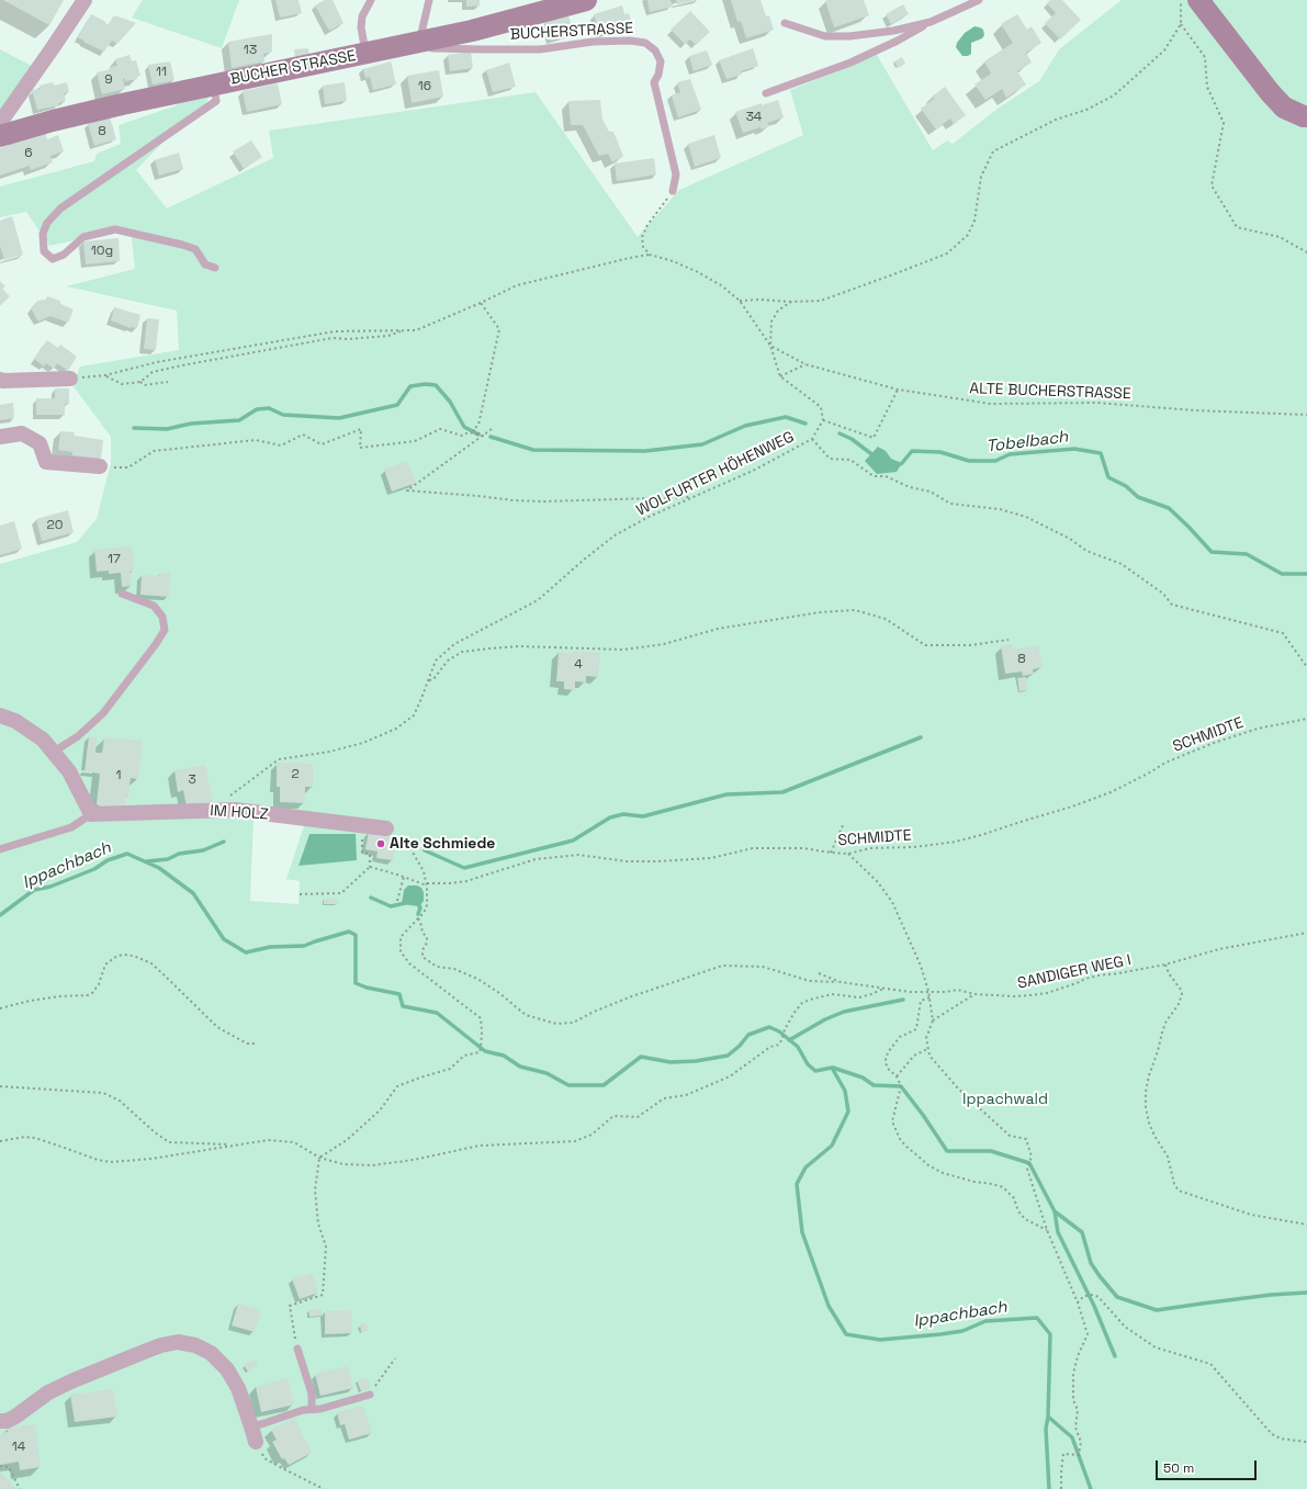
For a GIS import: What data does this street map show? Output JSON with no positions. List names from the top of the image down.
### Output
{
  "streets": {
    "street": ["BUCHER STRASSE", "IM HOLZ"],
    "lane": ["BUCHERSTRASSE"],
    "path": [
      "ALTE BUCHERSTRASSE",
      "WOLFURTER HÖHENWEG",
      "SCHMIDTE",
      "SANDIGER WEG I"
    ]
  },
  "crossings": [
    ["BUCHERSTRASSE", "BUCHER STRASSE"],
    ["WOLFURTER HÖHENWEG", "IM HOLZ"]
  ],
  "water": ["Tobelbach", "Ippachbach"],
  "parks": ["Ippachwald"],
  "places": ["Alte Schmiede"],
  "house_numbers": [
    "13",
    "11",
    "9",
    "16",
    "34",
    "8",
    "6",
    "10g",
    "20",
    "17",
    "8",
    "4",
    "2",
    "1",
    "3",
    "14"
  ],
  "scale_bar": "50 m"
}
